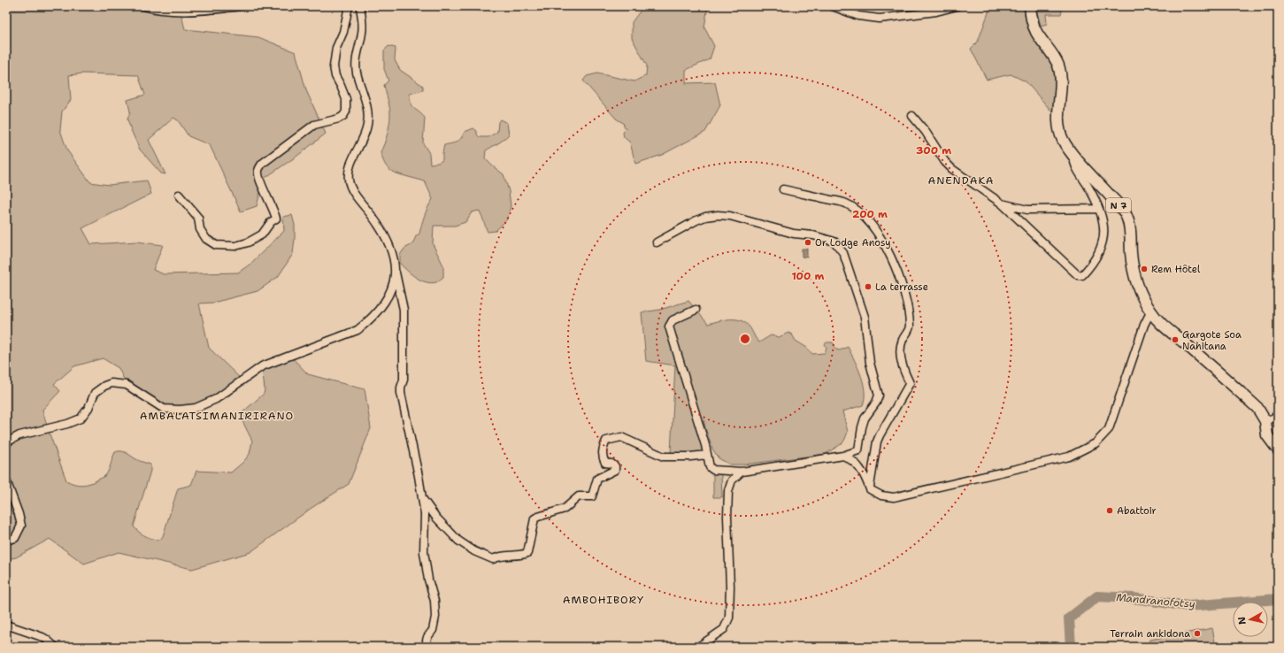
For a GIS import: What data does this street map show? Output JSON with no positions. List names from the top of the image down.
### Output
{
  "streets": {
    "main road": ["N 7"]
  },
  "districts": ["ANENDAKA", "AMBALATSIMANIRIRANO", "AMBOHIBORY"],
  "water": ["Mandranofotsy"],
  "places": [
    "Or Lodge Anosy",
    "Rem Hôtel",
    "La terrasse",
    "Gargote Soa Nahitana",
    "Abattoir",
    "Terrain ankidona"
  ],
  "north": "left",
  "rings": ["300 m", "200 m", "100 m"]
}
